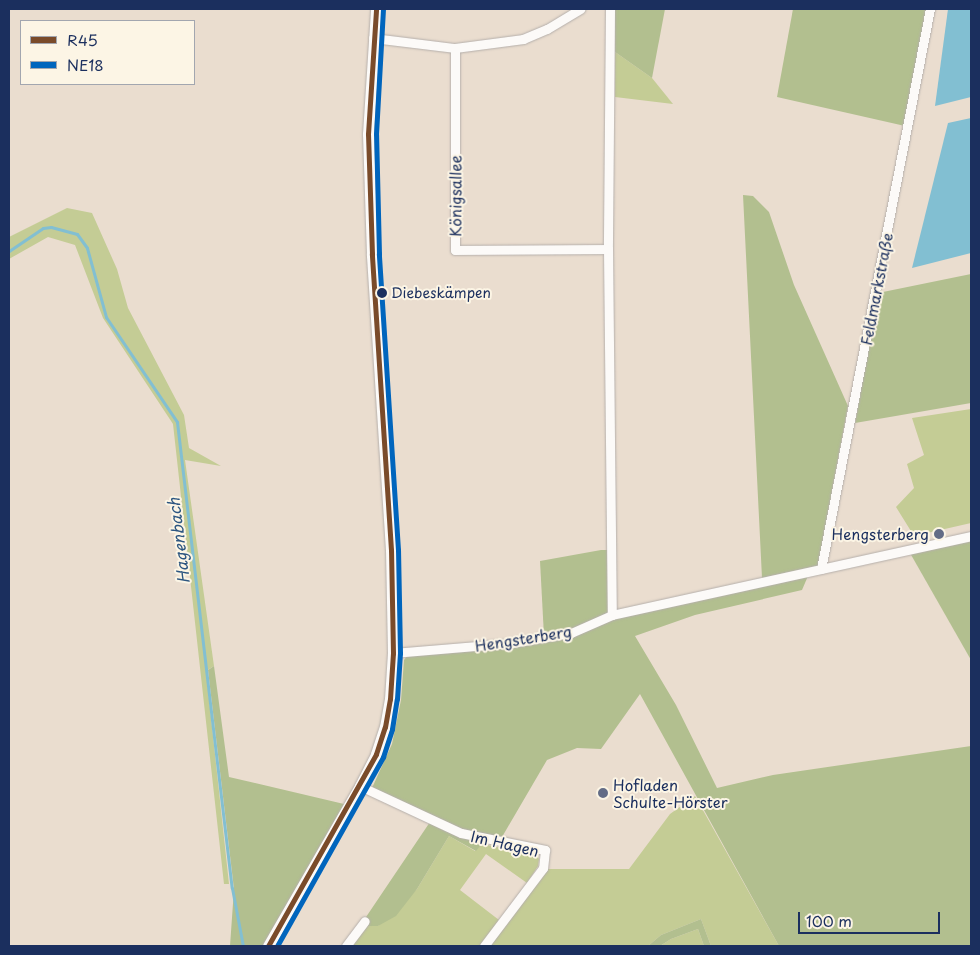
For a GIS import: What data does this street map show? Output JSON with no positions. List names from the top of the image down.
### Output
{
  "streets": {
    "street": [
      "Königsallee",
      "Feldmarkstraße",
      "Hengsterberg",
      "Im Hagen"
    ]
  },
  "crossings": [
    ["Feldmarkstraße", "Hengsterberg"]
  ],
  "water": ["Hagenbach"],
  "places": ["Diebeskämpen", "Hengsterberg", "Hofladen Schulte-Hörster"],
  "lines": ["transit line R45", "transit line NE18"],
  "legend": ["R45", "NE18"],
  "scale_bar": "100 m"
}
